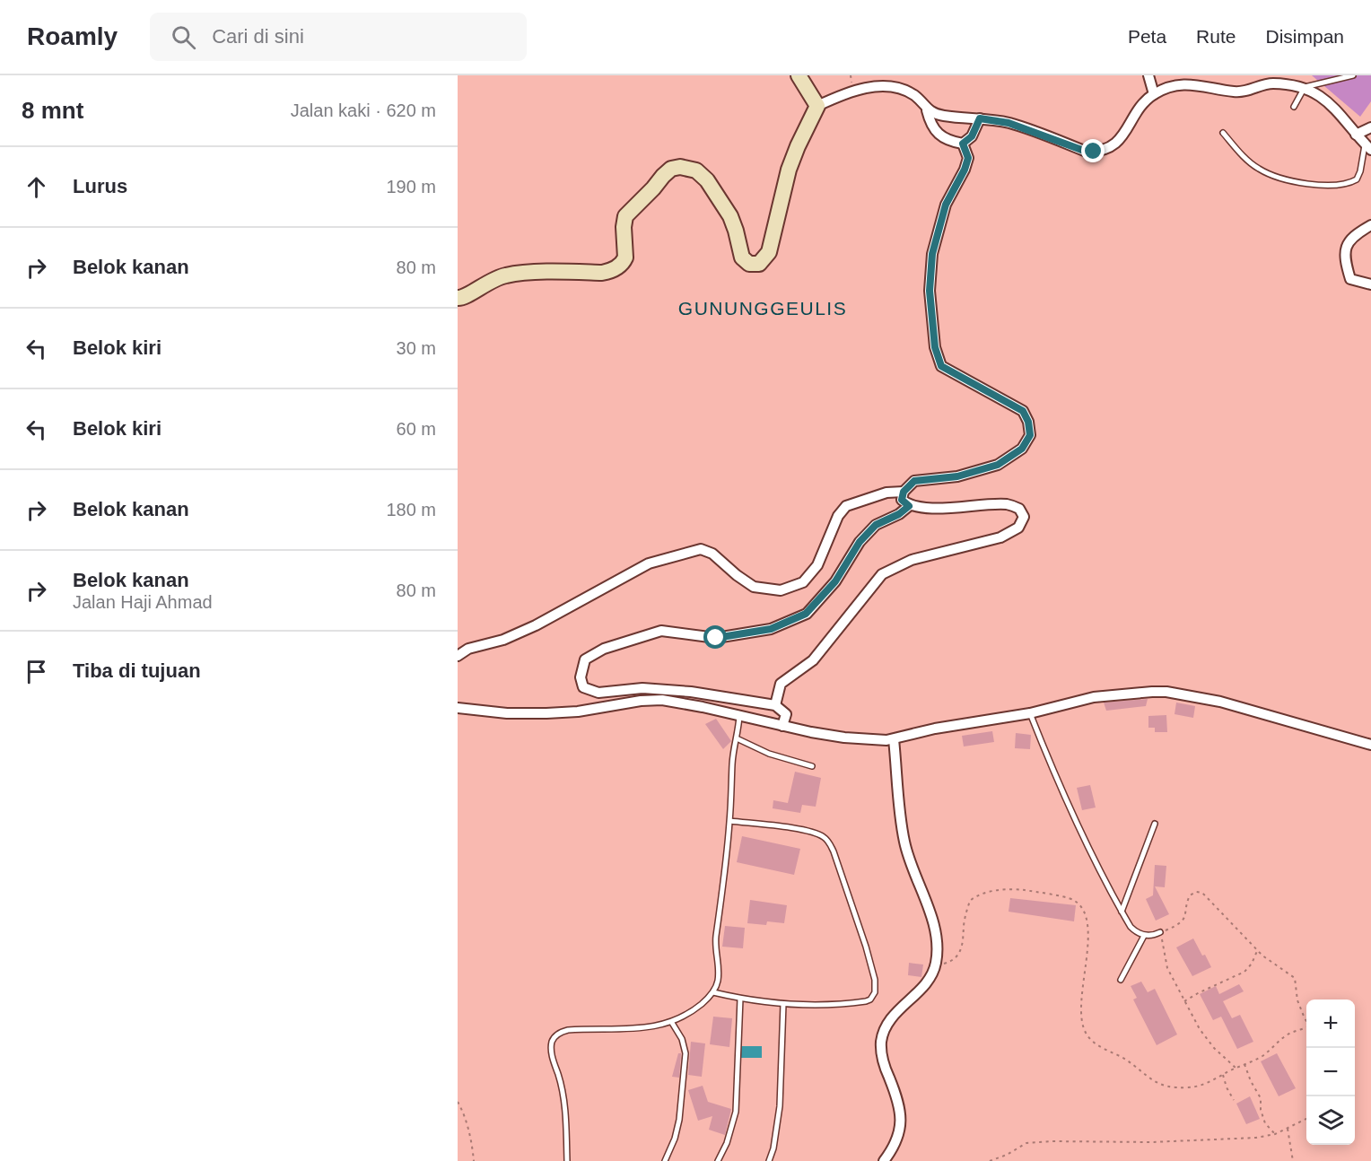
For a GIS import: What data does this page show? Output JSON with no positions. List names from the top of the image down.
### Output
{
  "districts": ["GUNUNGGEULIS"],
  "page": {
    "header": "Roamly",
    "search": "Cari di sini",
    "nav": ["Peta", "Rute", "Disimpan"],
    "heading": ["8 mnt", "Jalan kaki · 620 m"],
    "list": [
      ["Lurus", "190 m"],
      ["Belok kanan", "80 m"],
      ["Belok kiri", "30 m"],
      ["Belok kiri", "60 m"],
      ["Belok kanan", "180 m"],
      ["Belok kanan", "Jalan Haji Ahmad", "80 m"],
      "Tiba di tujuan"
    ],
    "map_buttons": ["+", "−"]
  }
}
